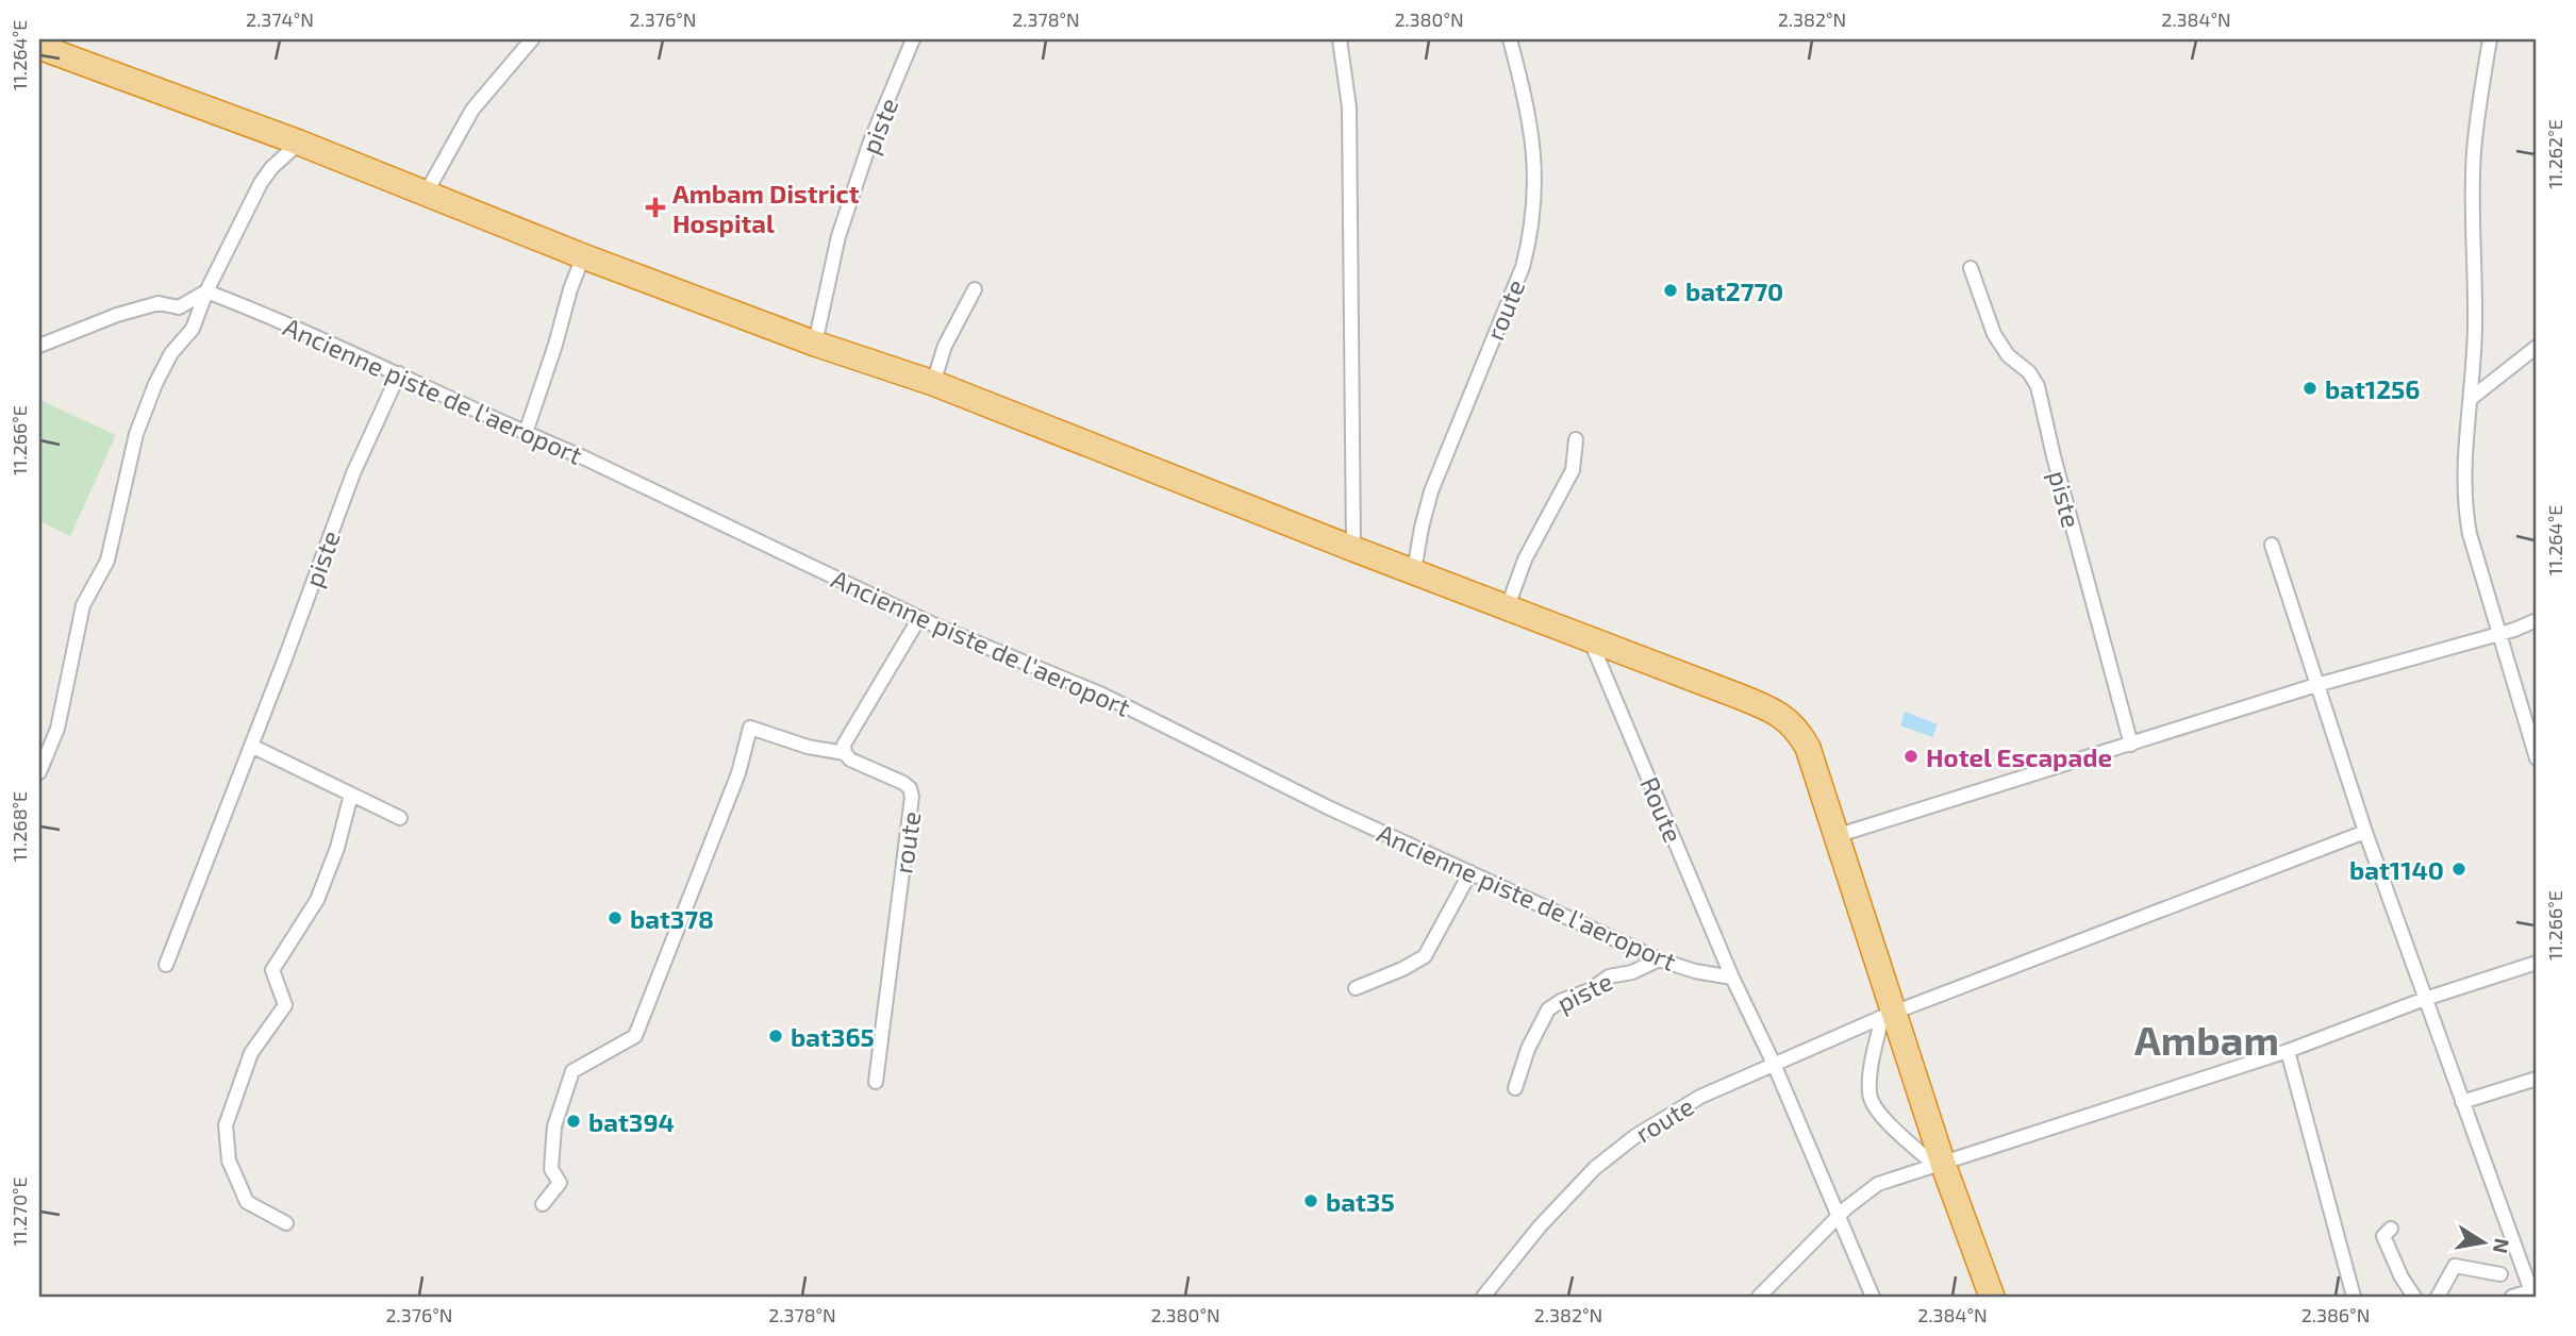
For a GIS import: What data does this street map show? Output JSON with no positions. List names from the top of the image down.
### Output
{
  "streets": {
    "street": [
      "piste",
      "route",
      "Ancienne piste de l'aeroport",
      "Route"
    ]
  },
  "crossings": [
    ["piste", "Ancienne piste de l'aeroport"],
    ["Ancienne piste de l'aeroport", "Route"]
  ],
  "districts": ["Ambam"],
  "places": {
    "health": ["Ambam District Hospital"],
    "other": [
      "bat2770",
      "bat1256",
      "Hotel Escapade",
      "bat1140",
      "bat378",
      "bat365",
      "bat394",
      "bat35"
    ]
  },
  "north": "right",
  "coordinates": [
    "2.374°N",
    "2.376°N",
    "2.378°N",
    "2.380°N",
    "2.382°N",
    "2.384°N",
    "11.264°E",
    "11.262°E",
    "11.266°E",
    "11.268°E",
    "11.270°E",
    "2.386°N"
  ]
}
